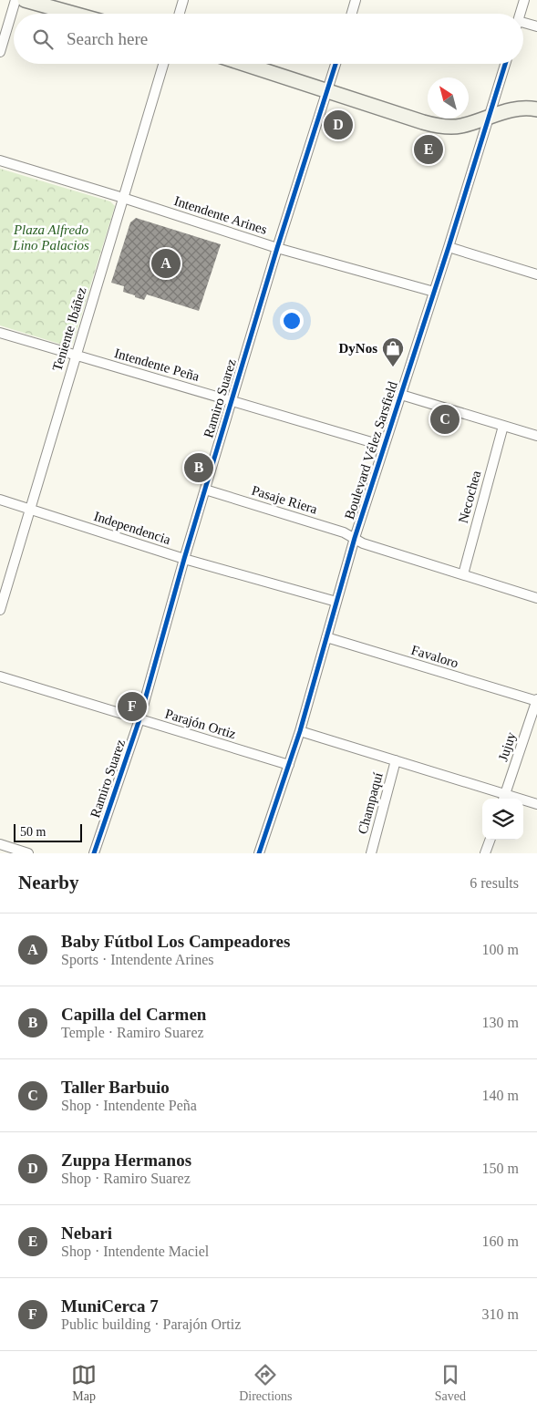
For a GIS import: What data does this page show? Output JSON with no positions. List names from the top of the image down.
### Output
{
  "streets": {
    "street": [
      "Intendente Arines",
      "Teniente Ibáñez",
      "Intendente Peña",
      "Ramiro Suarez",
      "Boulevard Vélez Sarsfield",
      "Necochea",
      "Pasaje Riera",
      "Independencia",
      "Favaloro",
      "Parajón Ortiz",
      "Jujuy",
      "Champaquí"
    ]
  },
  "crossings": [
    ["Intendente Arines", "Teniente Ibáñez"],
    ["Intendente Arines", "Ramiro Suarez"],
    ["Intendente Arines", "Boulevard Vélez Sarsfield"],
    ["Teniente Ibáñez", "Intendente Peña"],
    ["Teniente Ibáñez", "Independencia"],
    ["Intendente Peña", "Ramiro Suarez"],
    ["Intendente Peña", "Boulevard Vélez Sarsfield"],
    ["Ramiro Suarez", "Pasaje Riera"],
    ["Ramiro Suarez", "Independencia"],
    ["Ramiro Suarez", "Parajón Ortiz"],
    ["Boulevard Vélez Sarsfield", "Pasaje Riera"],
    ["Boulevard Vélez Sarsfield", "Independencia"],
    ["Boulevard Vélez Sarsfield", "Favaloro"],
    ["Boulevard Vélez Sarsfield", "Parajón Ortiz"],
    ["Favaloro", "Jujuy"]
  ],
  "parks": ["Plaza Alfredo Lino Palacios"],
  "places": {
    "shop": ["DyNos"]
  },
  "scale_bar": "50 m",
  "north": "top left",
  "page": {
    "search": "Search here",
    "pins": [
      "D",
      "E",
      "A",
      "C",
      "B",
      "F"
    ],
    "scale": "50 m",
    "heading": ["Nearby", "6 results"],
    "list": [
      {
        "mark": "A",
        "name": "Baby Fútbol Los Campeadores",
        "note": "Sports · Intendente Arines",
        "value": "100 m"
      },
      {
        "mark": "B",
        "name": "Capilla del Carmen",
        "note": "Temple · Ramiro Suarez",
        "value": "130 m"
      },
      {
        "mark": "C",
        "name": "Taller Barbuio",
        "note": "Shop · Intendente Peña",
        "value": "140 m"
      },
      {
        "mark": "D",
        "name": "Zuppa Hermanos",
        "note": "Shop · Ramiro Suarez",
        "value": "150 m"
      },
      {
        "mark": "E",
        "name": "Nebari",
        "note": "Shop · Intendente Maciel",
        "value": "160 m"
      },
      {
        "mark": "F",
        "name": "MuniCerca 7",
        "note": "Public building · Parajón Ortiz",
        "value": "310 m"
      }
    ],
    "nav": ["Map", "Directions", "Saved"]
  }
}
